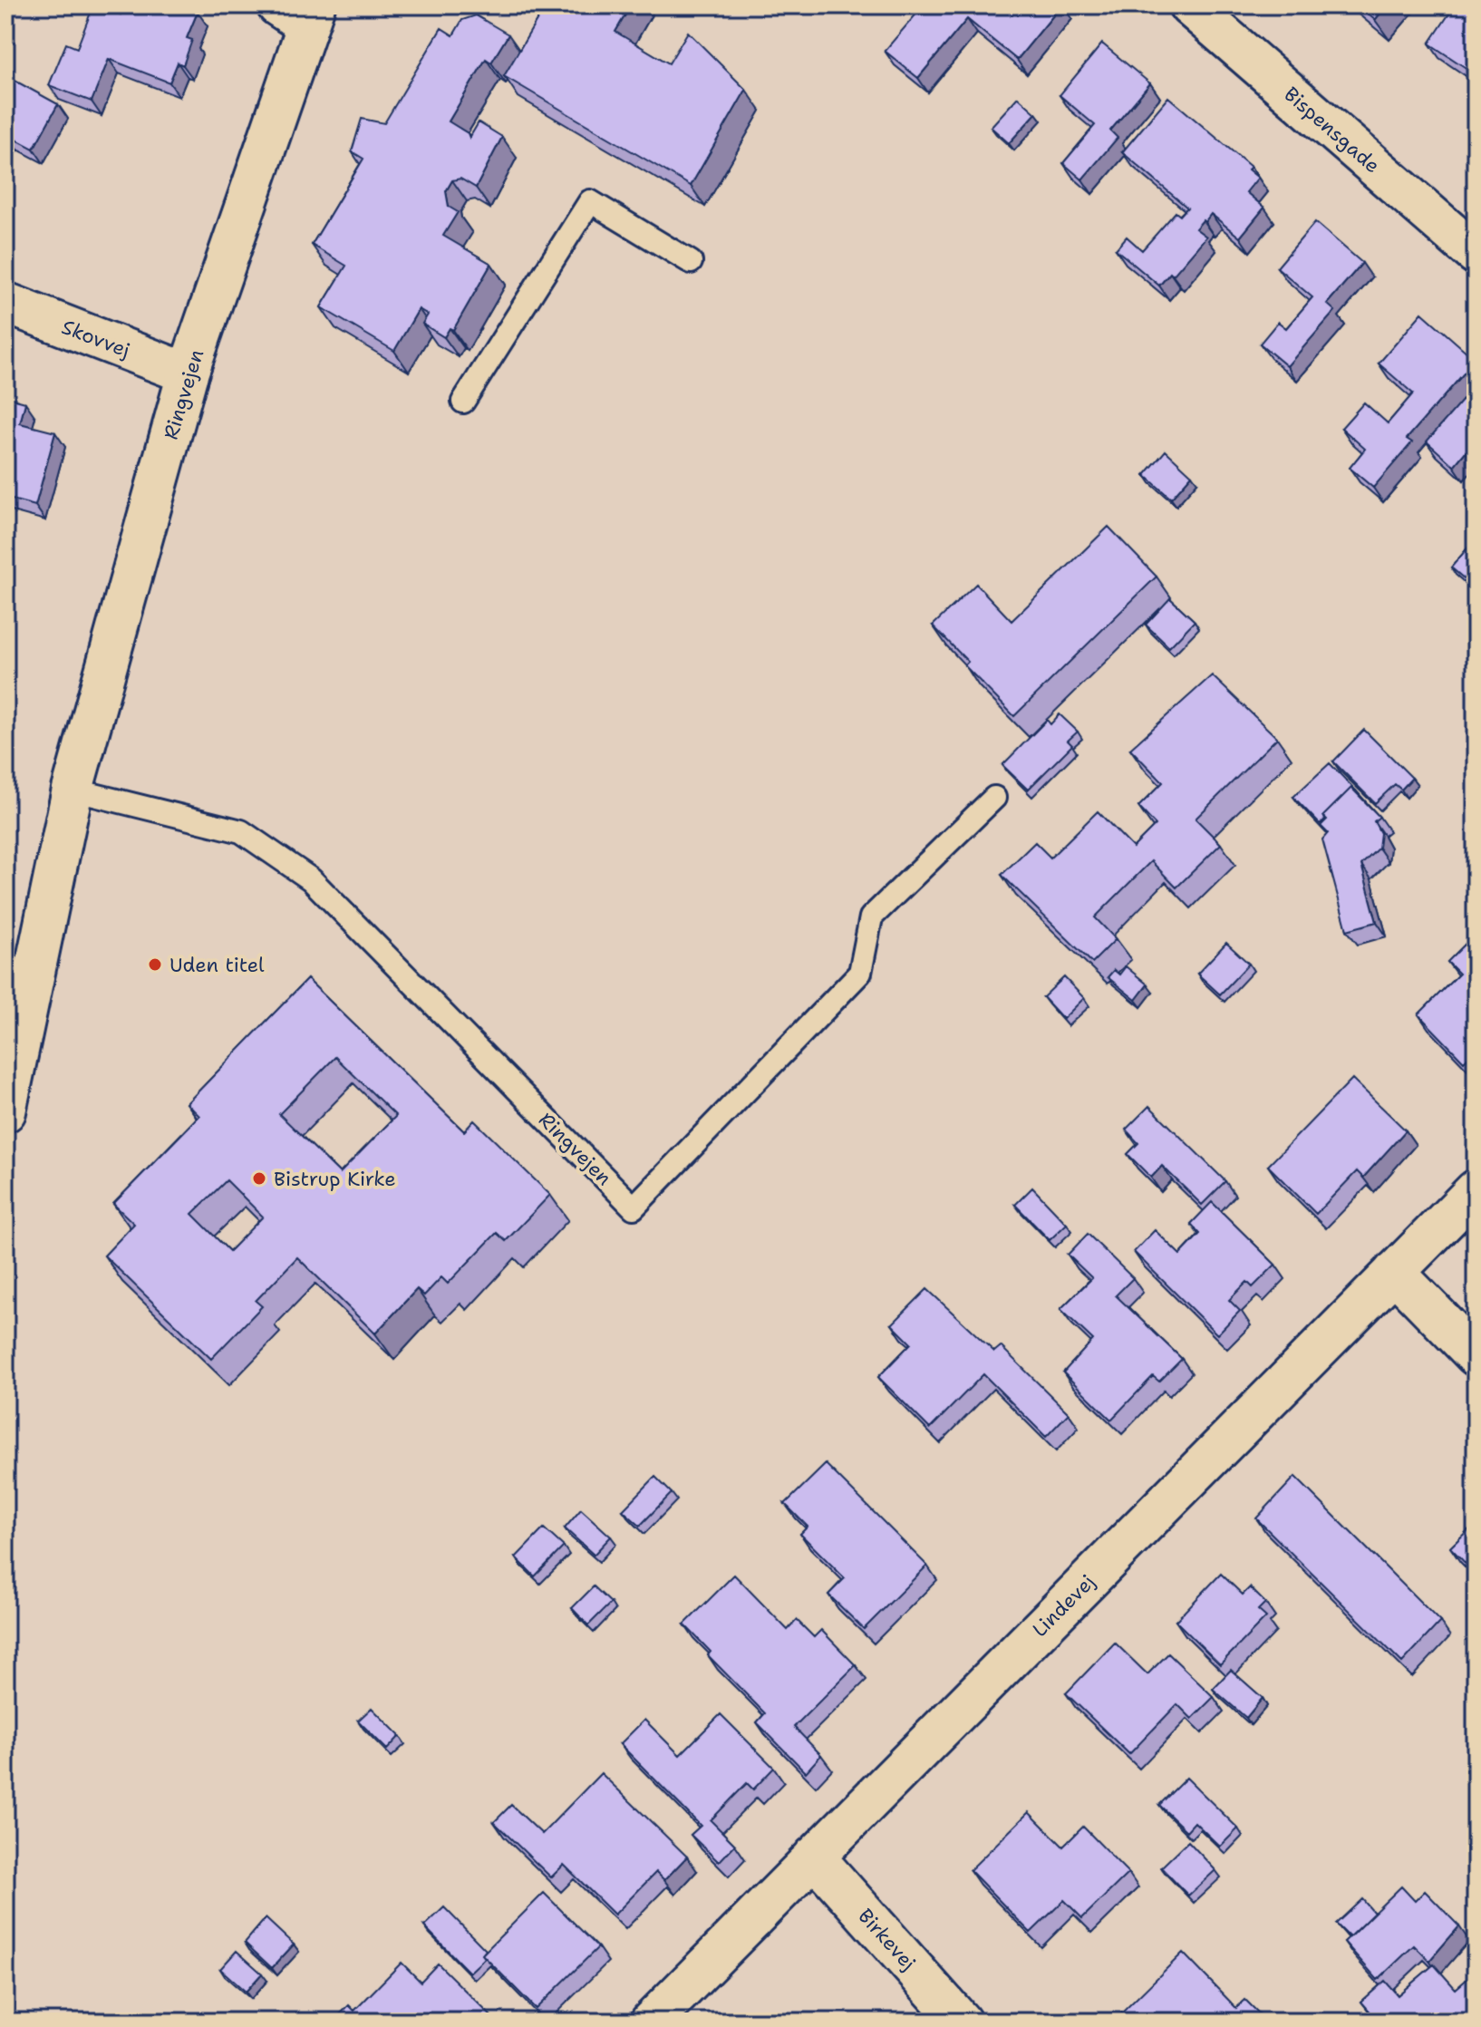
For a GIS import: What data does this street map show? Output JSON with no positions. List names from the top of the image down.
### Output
{
  "streets": {
    "street": [
      "Bispensgade",
      "Skovvej",
      "Ringvejen",
      "Lindevej",
      "Birkevej"
    ]
  },
  "crossings": [
    ["Skovvej", "Ringvejen"],
    ["Lindevej", "Birkevej"]
  ],
  "places": ["Uden titel", "Bistrup Kirke"]
}
